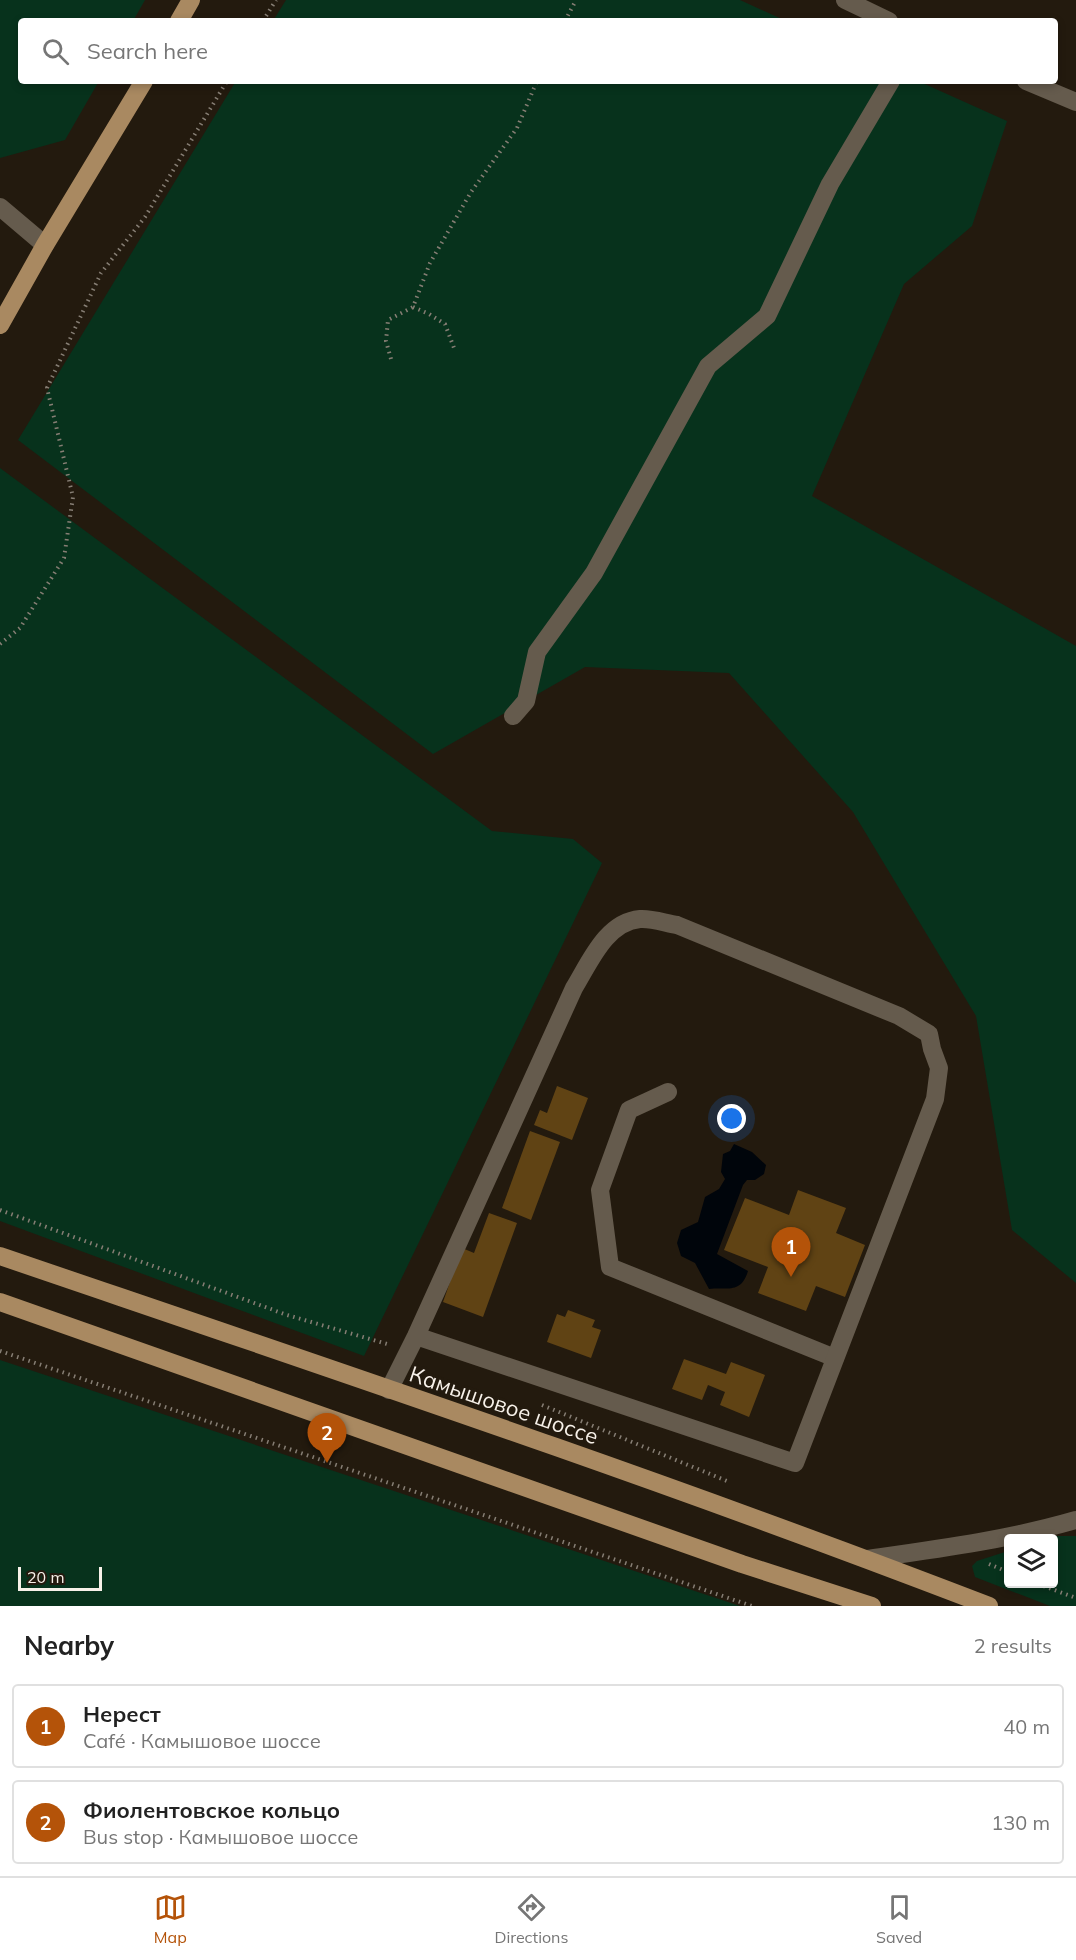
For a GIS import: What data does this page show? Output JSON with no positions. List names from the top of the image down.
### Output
{
  "streets": {
    "main road": ["Камышовое шоссе"]
  },
  "scale_bar": "20 m",
  "page": {
    "search": "Search here",
    "pins": ["1", "2"],
    "scale": "20 m",
    "heading": ["Nearby", "2 results"],
    "list": [
      {
        "mark": "1",
        "name": "Нерест",
        "note": "Café · Камышовое шоссе",
        "value": "40 m"
      },
      {
        "mark": "2",
        "name": "Фиолентовское кольцо",
        "note": "Bus stop · Камышовое шоссе",
        "value": "130 m"
      }
    ],
    "nav": ["Map", "Directions", "Saved"]
  }
}
